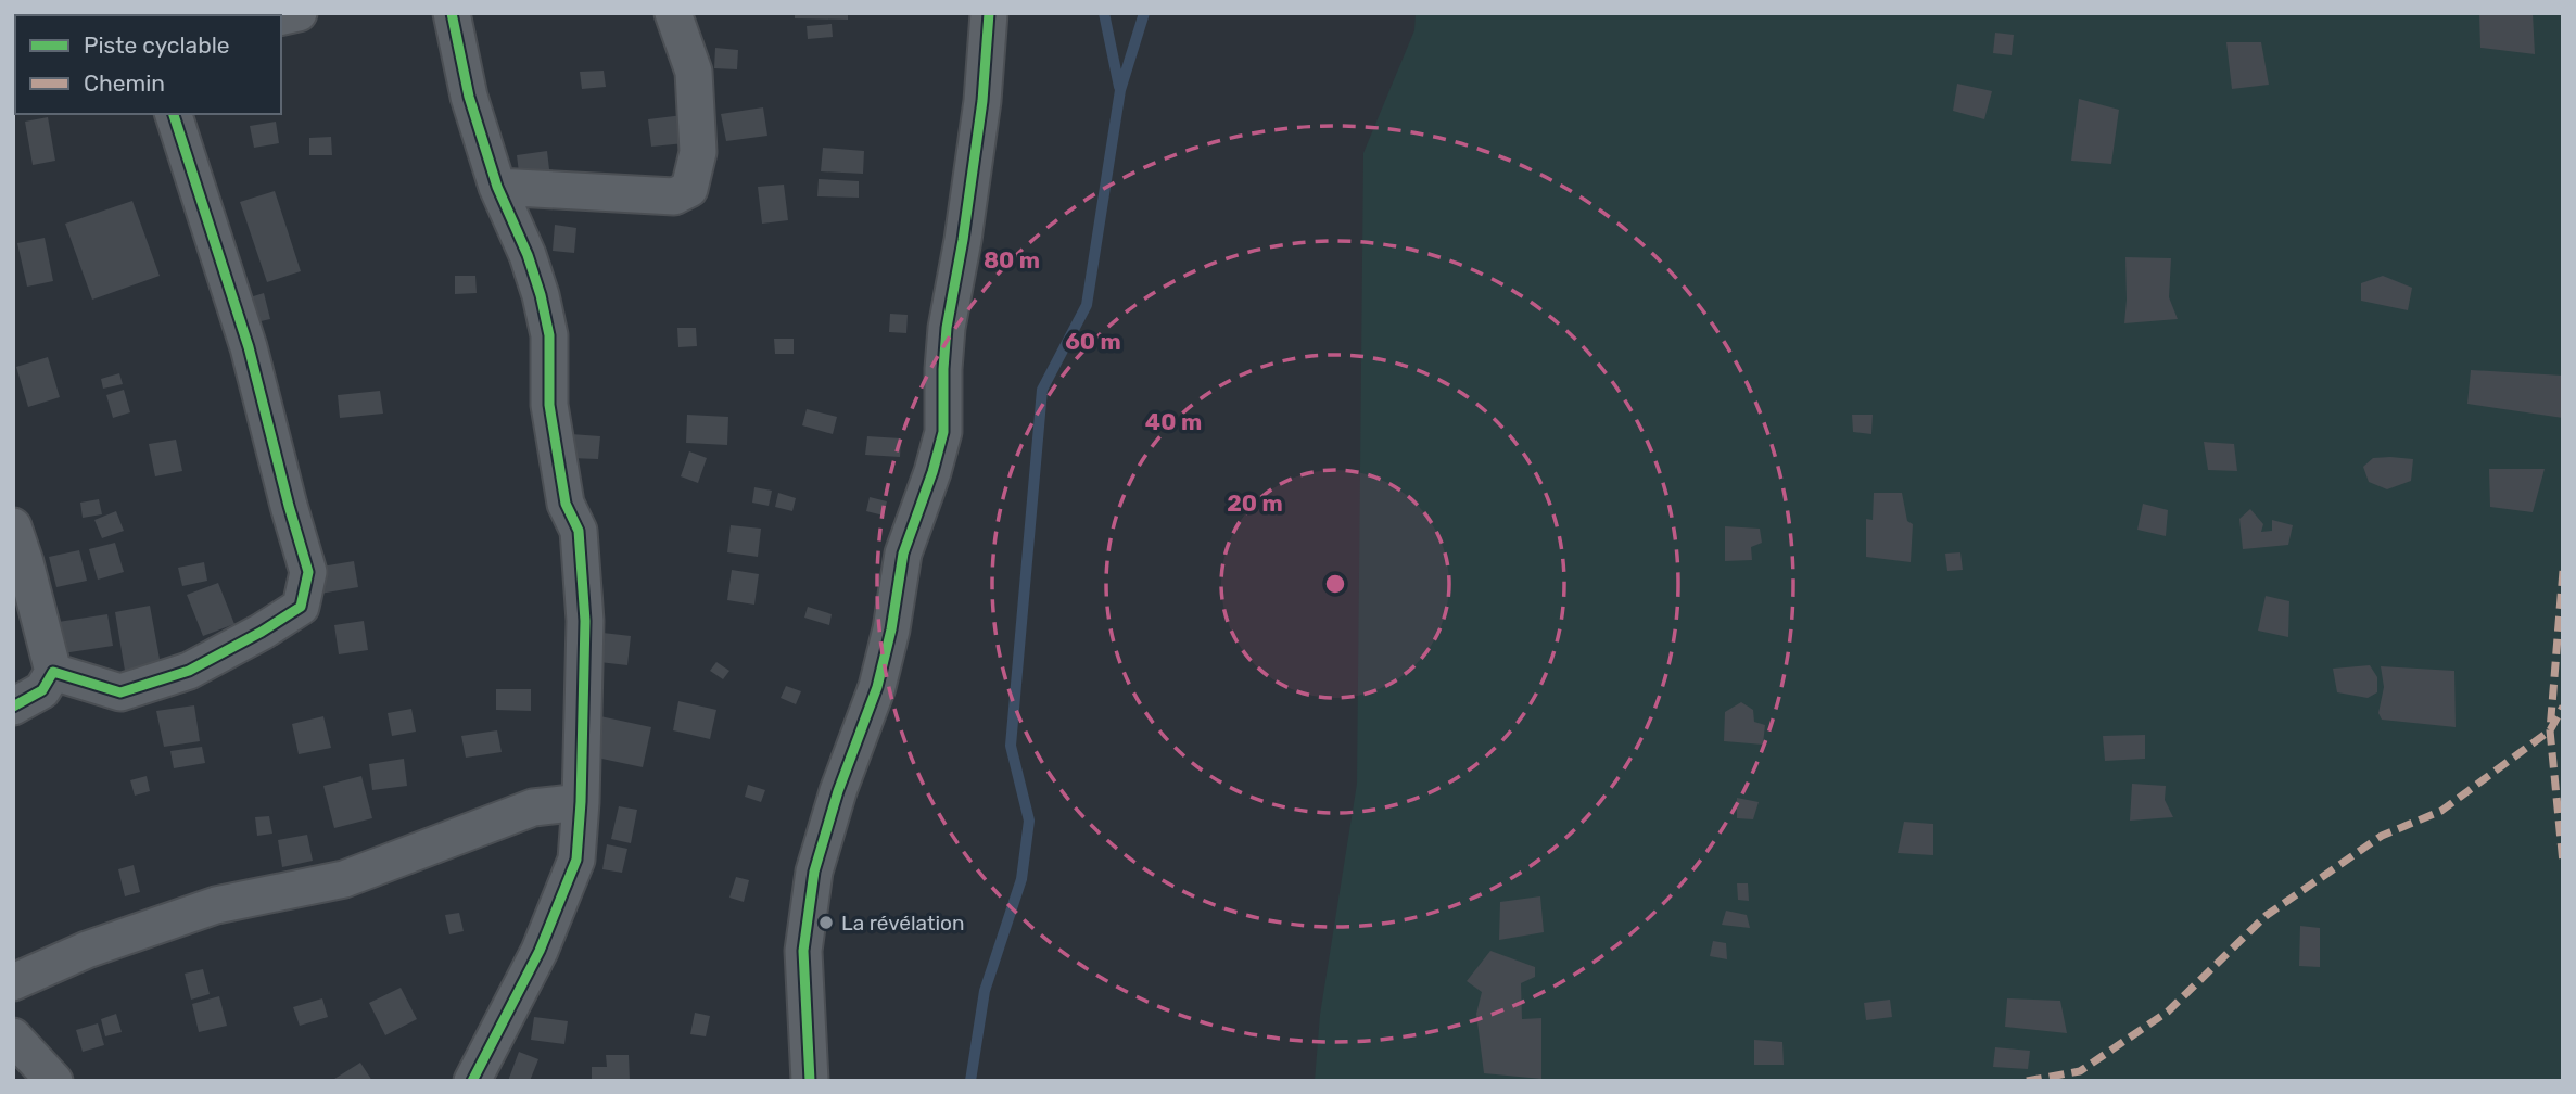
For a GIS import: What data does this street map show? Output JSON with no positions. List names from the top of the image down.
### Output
{
  "places": ["La révélation"],
  "legend": ["Piste cyclable", "Chemin"],
  "rings": [
    "80 m",
    "60 m",
    "40 m",
    "20 m"
  ]
}
